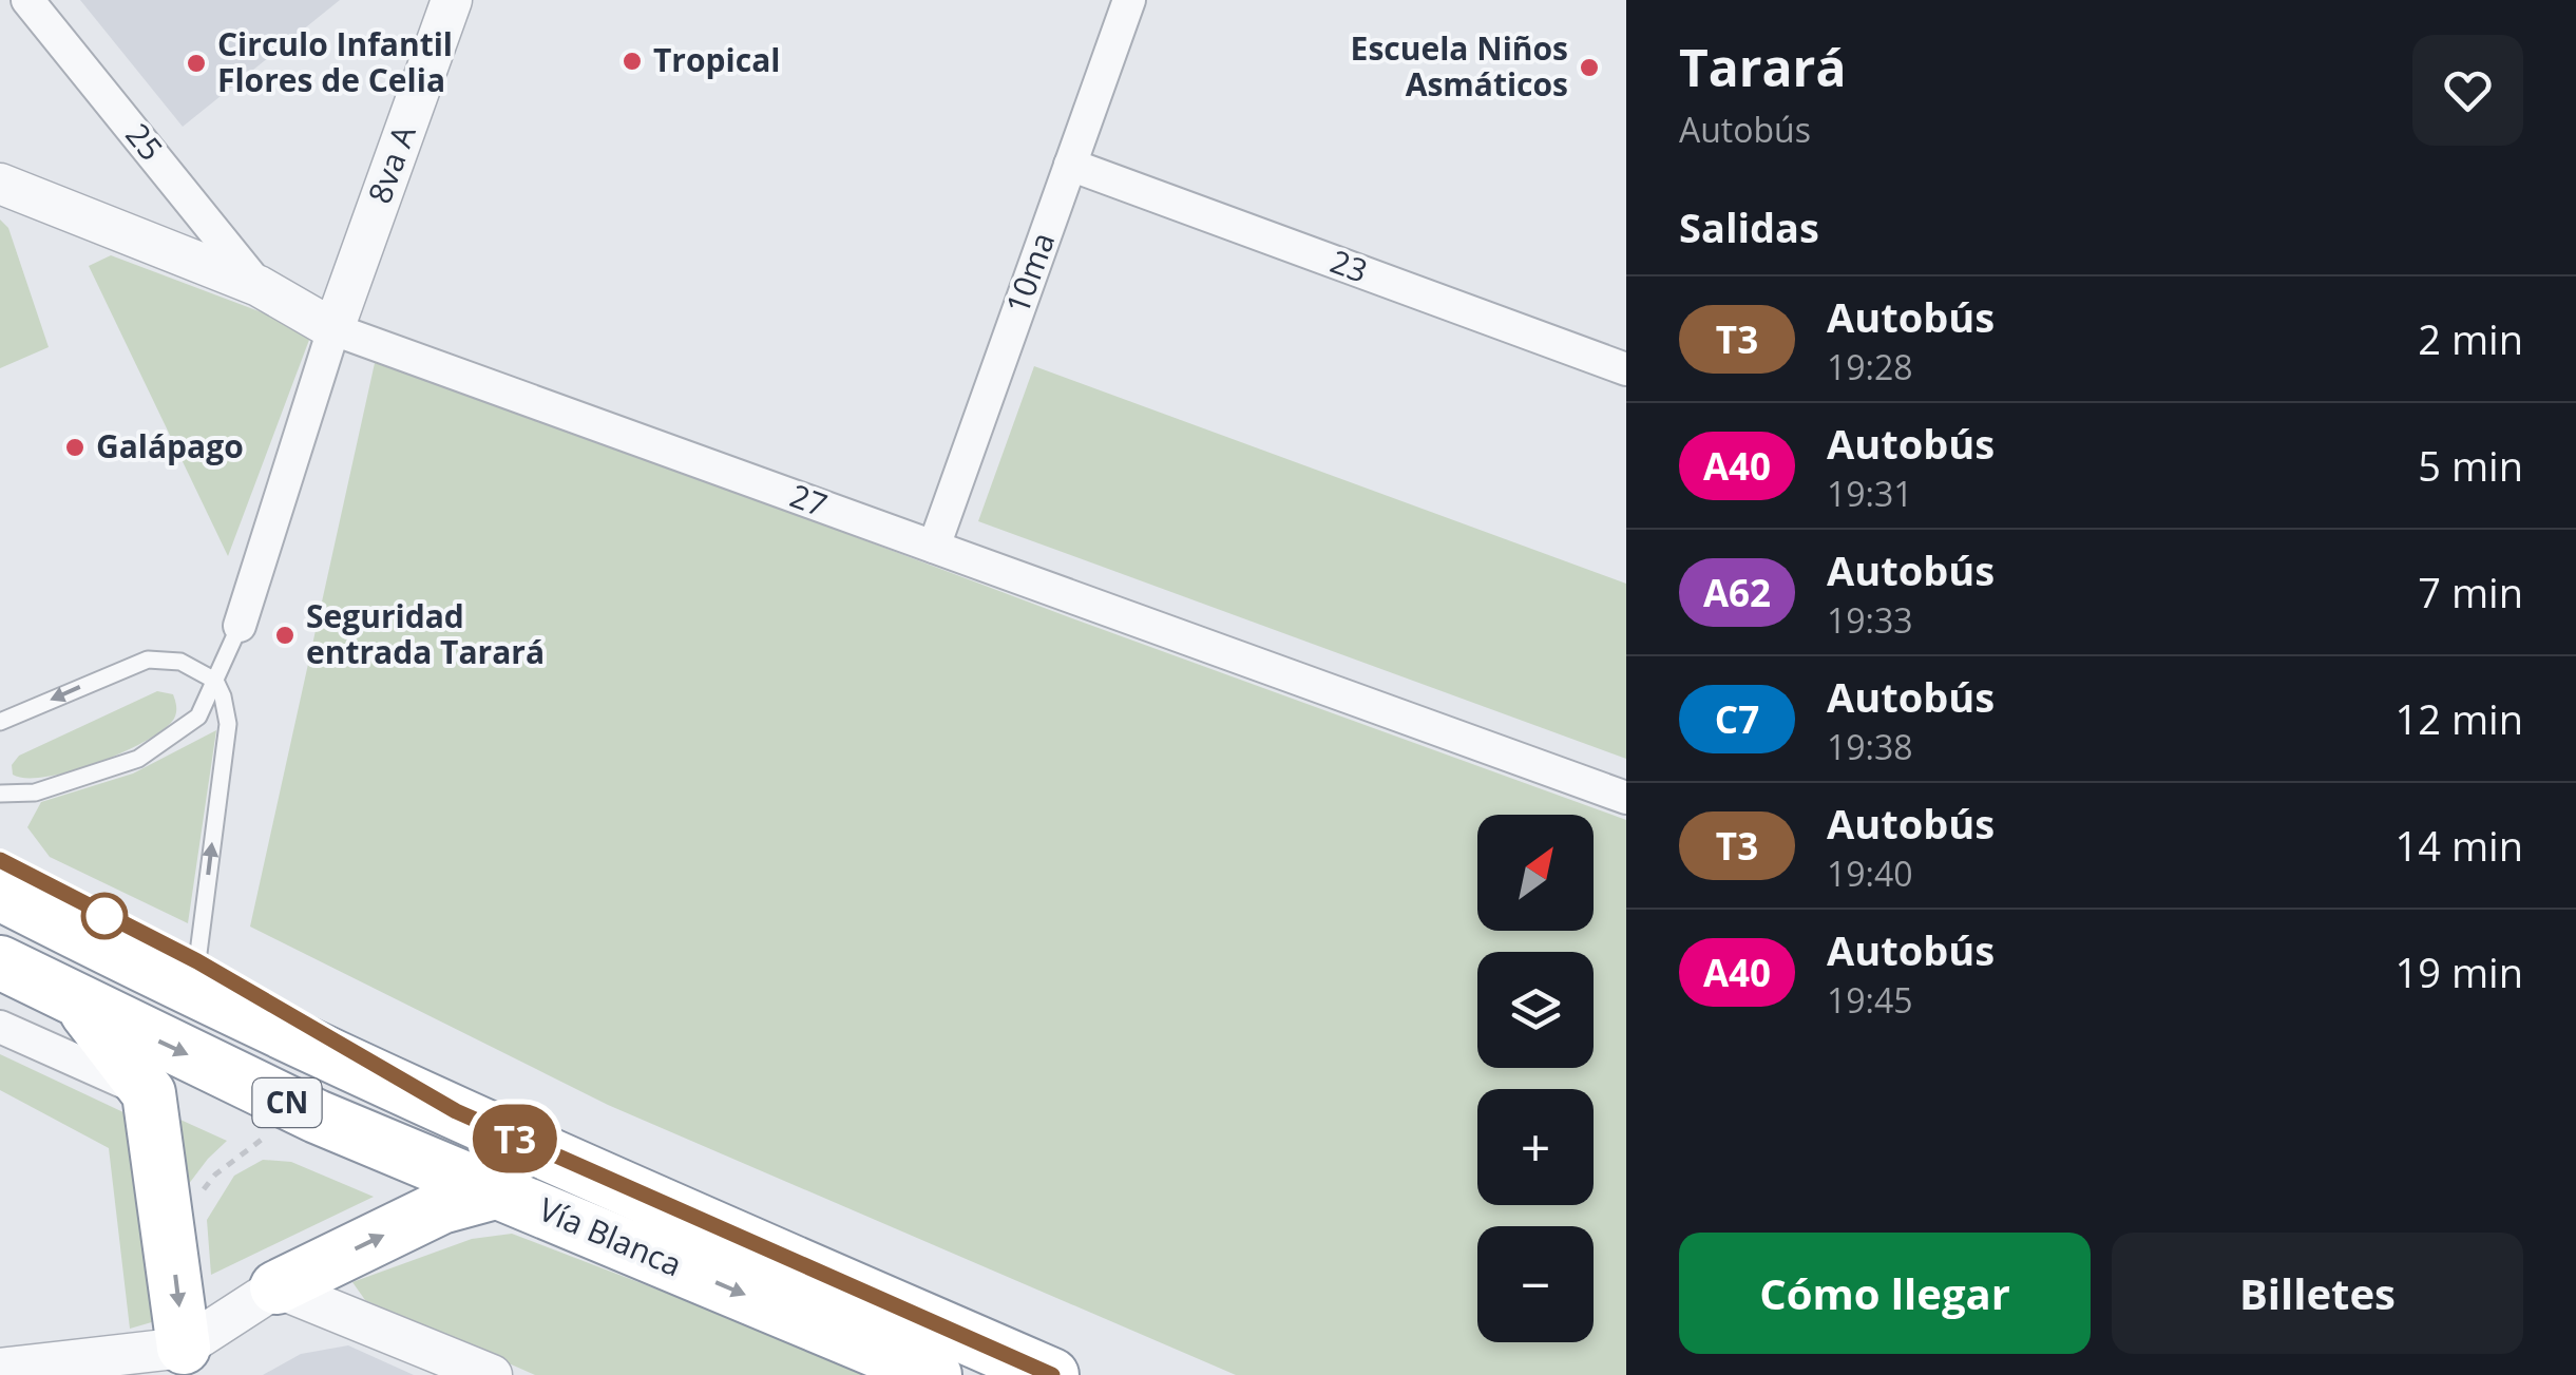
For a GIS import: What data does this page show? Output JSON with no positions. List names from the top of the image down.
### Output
{
  "streets": {
    "highway": ["CN", "Vía Blanca"],
    "street": [
      "25",
      "8va A",
      "23",
      "10ma",
      "27"
    ]
  },
  "crossings": [
    ["25", "27"],
    ["8va A", "27"],
    ["23", "10ma"],
    ["10ma", "27"],
    ["CN", "Vía Blanca"]
  ],
  "places": [
    "Tropical",
    "Circulo Infantil Flores de Celia",
    "Escuela Niños Asmáticos",
    "Galápago",
    "Seguridad entrada Tarará"
  ],
  "lines": ["bus line T3"],
  "north": "top right",
  "page": {
    "on_map": "T3",
    "heading": [
      ["Tarará", "Autobús"],
      "Salidas"
    ],
    "list": [
      {
        "mark": "T3",
        "name": "Autobús",
        "note": "19:28",
        "value": "2 min"
      },
      {
        "mark": "A40",
        "name": "Autobús",
        "note": "19:31",
        "value": "5 min"
      },
      {
        "mark": "A62",
        "name": "Autobús",
        "note": "19:33",
        "value": "7 min"
      },
      {
        "mark": "C7",
        "name": "Autobús",
        "note": "19:38",
        "value": "12 min"
      },
      {
        "mark": "T3",
        "name": "Autobús",
        "note": "19:40",
        "value": "14 min"
      },
      {
        "mark": "A40",
        "name": "Autobús",
        "note": "19:45",
        "value": "19 min"
      }
    ],
    "map_buttons": ["+", "−"],
    "buttons": ["Cómo llegar", "Billetes"]
  }
}
